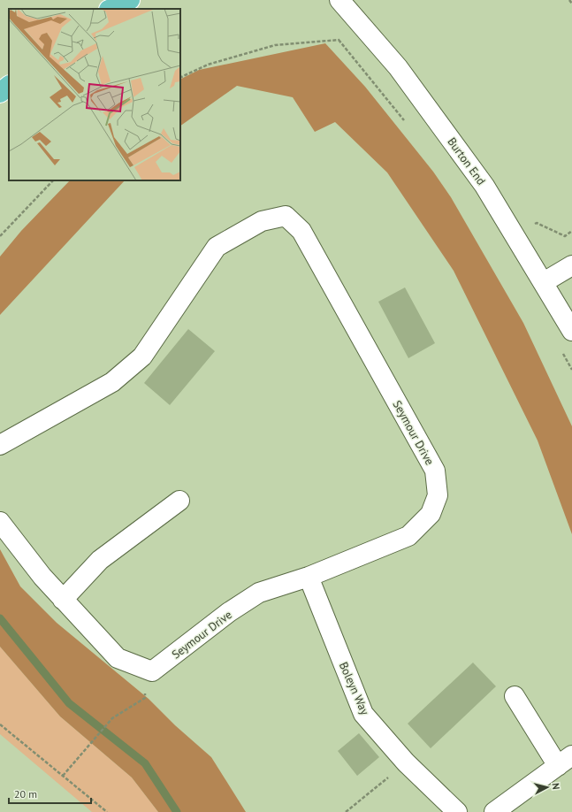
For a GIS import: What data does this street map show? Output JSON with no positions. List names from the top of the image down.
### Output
{
  "streets": {
    "street": ["Burton End", "Seymour Drive", "Boleyn Way"]
  },
  "crossings": [
    ["Seymour Drive", "Boleyn Way"]
  ],
  "scale_bar": "20 m",
  "north": "right"
}
